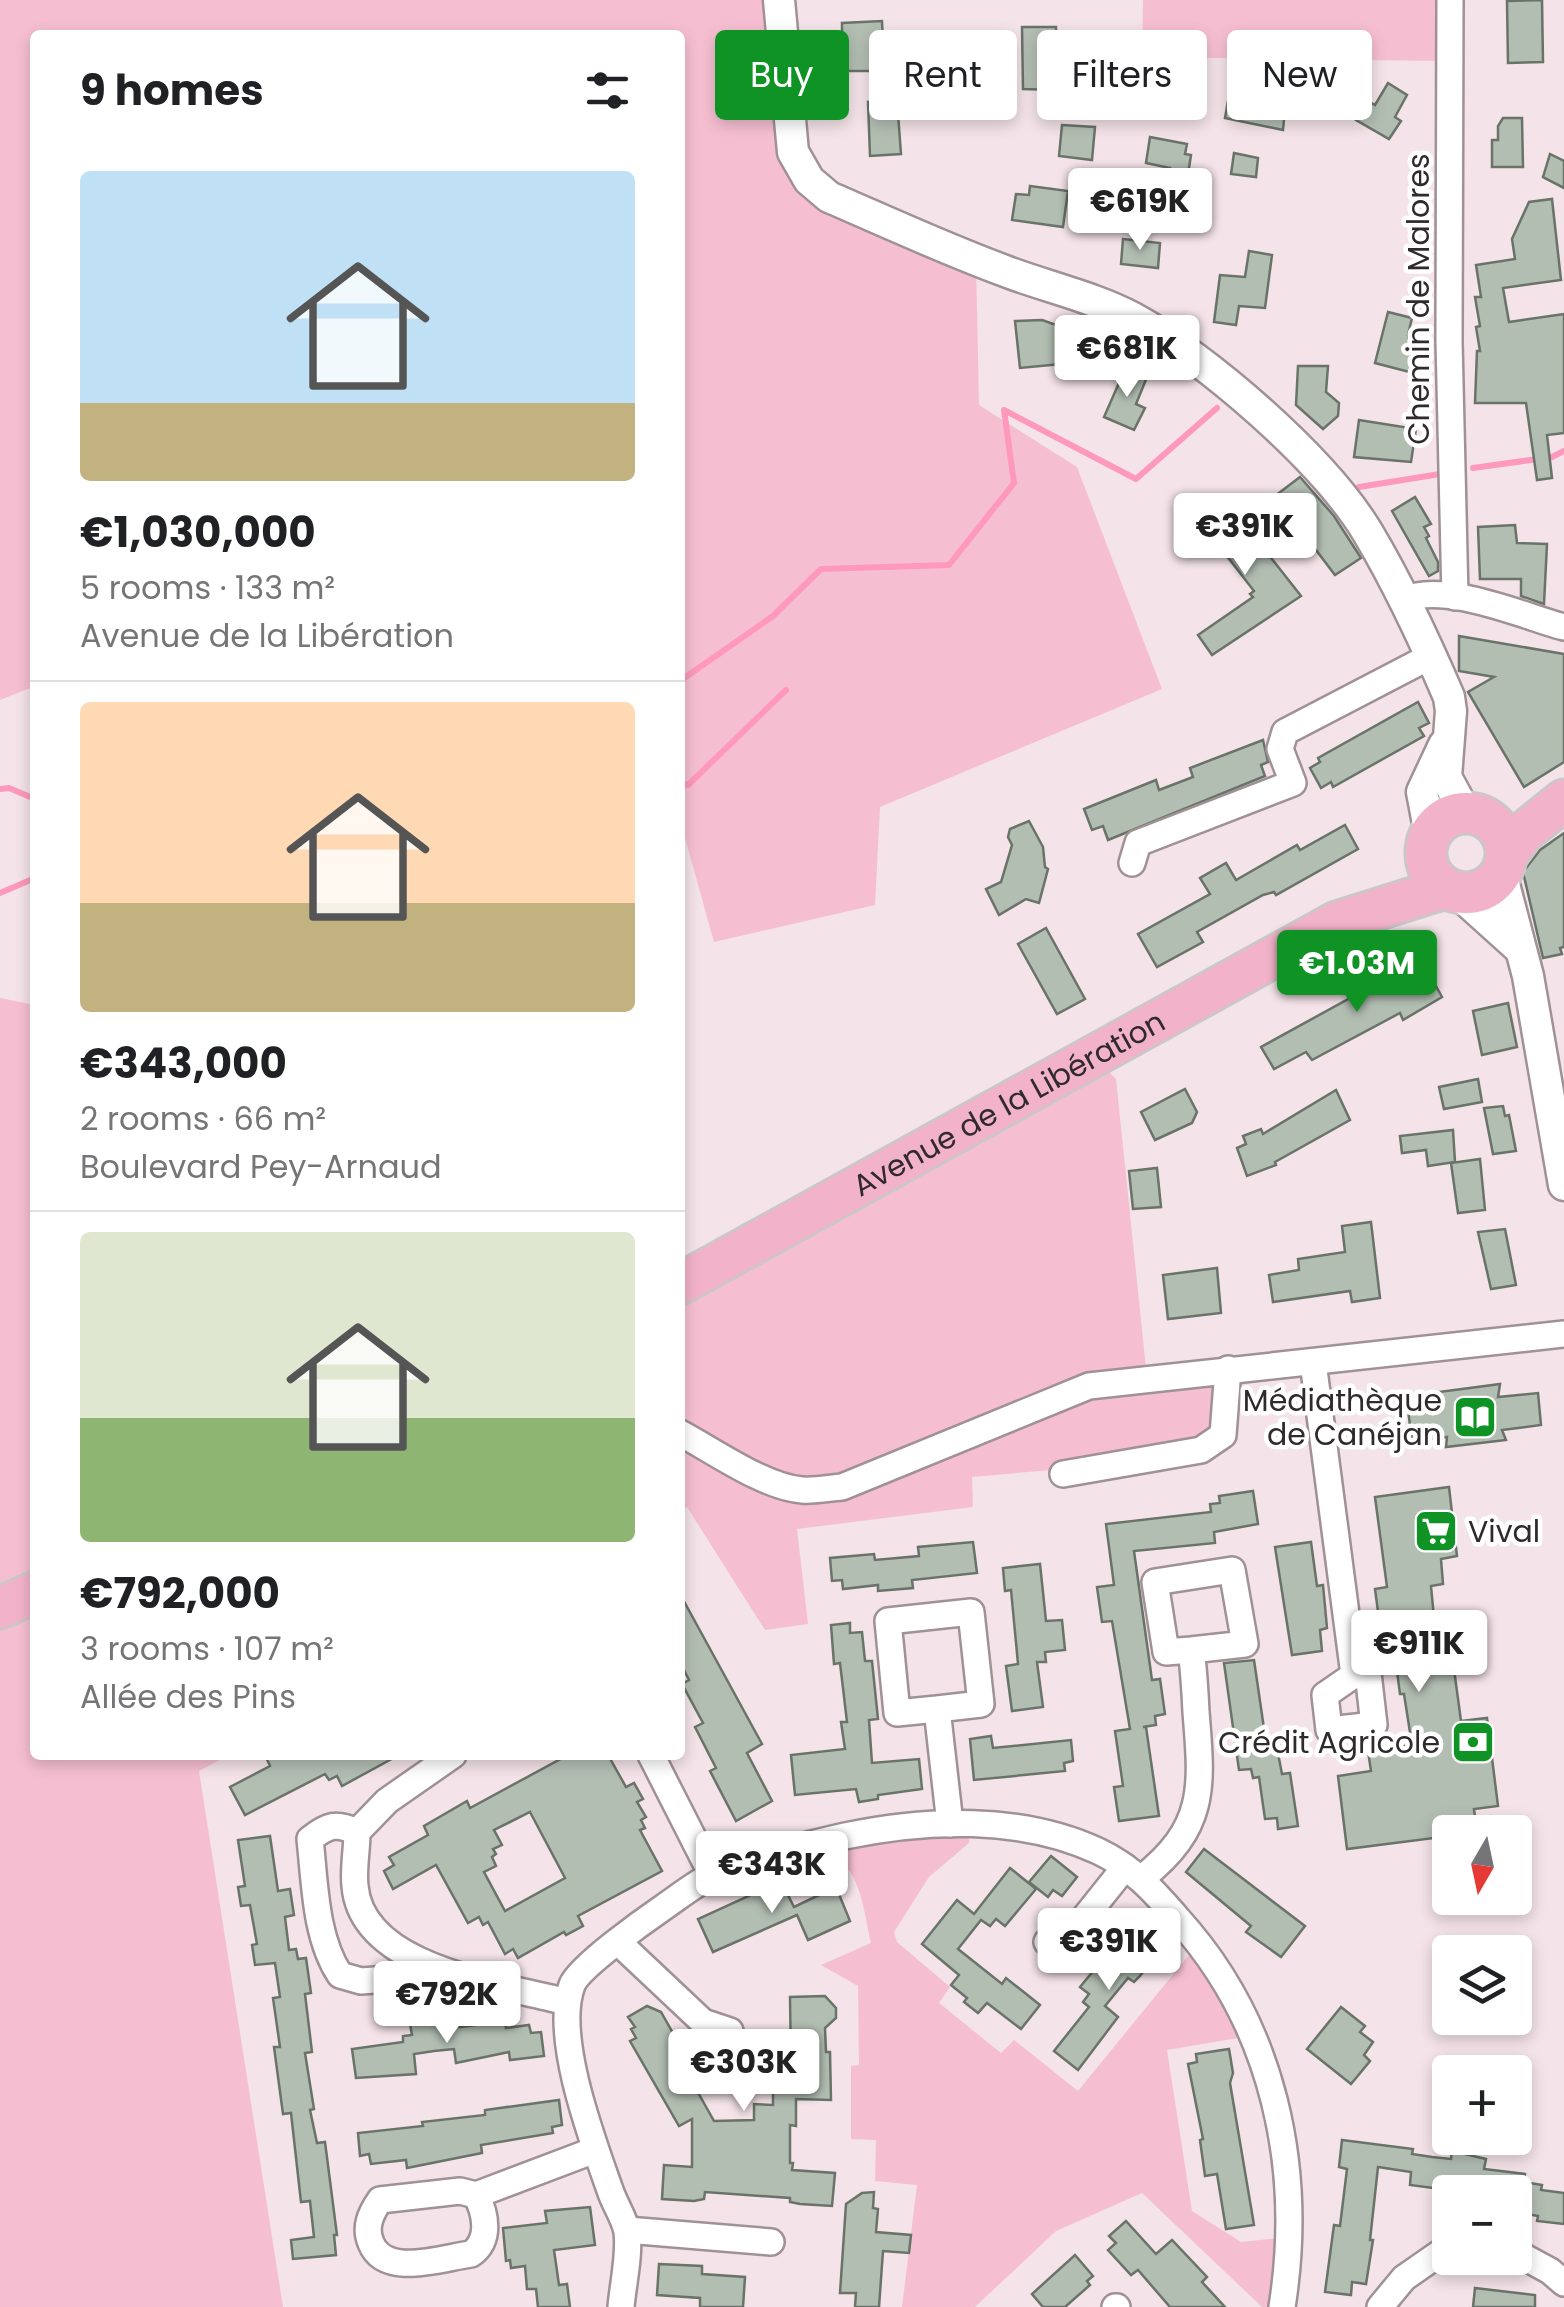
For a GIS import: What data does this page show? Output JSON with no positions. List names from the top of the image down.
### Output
{
  "streets": {
    "main road": ["Avenue de la Libération"],
    "street": ["Chemin de Malores"]
  },
  "places": {
    "library": ["Médiathèque de Canéjan"],
    "supermarket": ["Vival"],
    "bank": ["Crédit Agricole"]
  },
  "north": "bottom",
  "page": {
    "chip": [
      "Buy",
      "Rent",
      "Filters",
      "New"
    ],
    "heading": "9 homes",
    "list": [
      {
        "name": "€1,030,000",
        "note": "5 rooms · 133 m² · Avenue de la Libération"
      },
      {
        "name": "€343,000",
        "note": "2 rooms · 66 m² · Boulevard Pey-Arnaud"
      },
      {
        "name": "€792,000",
        "note": "3 rooms · 107 m² · Allée des Pins"
      }
    ],
    "price": [
      "€619K",
      "€681K",
      "€391K",
      "€1.03M",
      "€911K",
      "€343K",
      "€391K",
      "€792K",
      "€303K"
    ],
    "map_buttons": ["+", "−"]
  }
}
